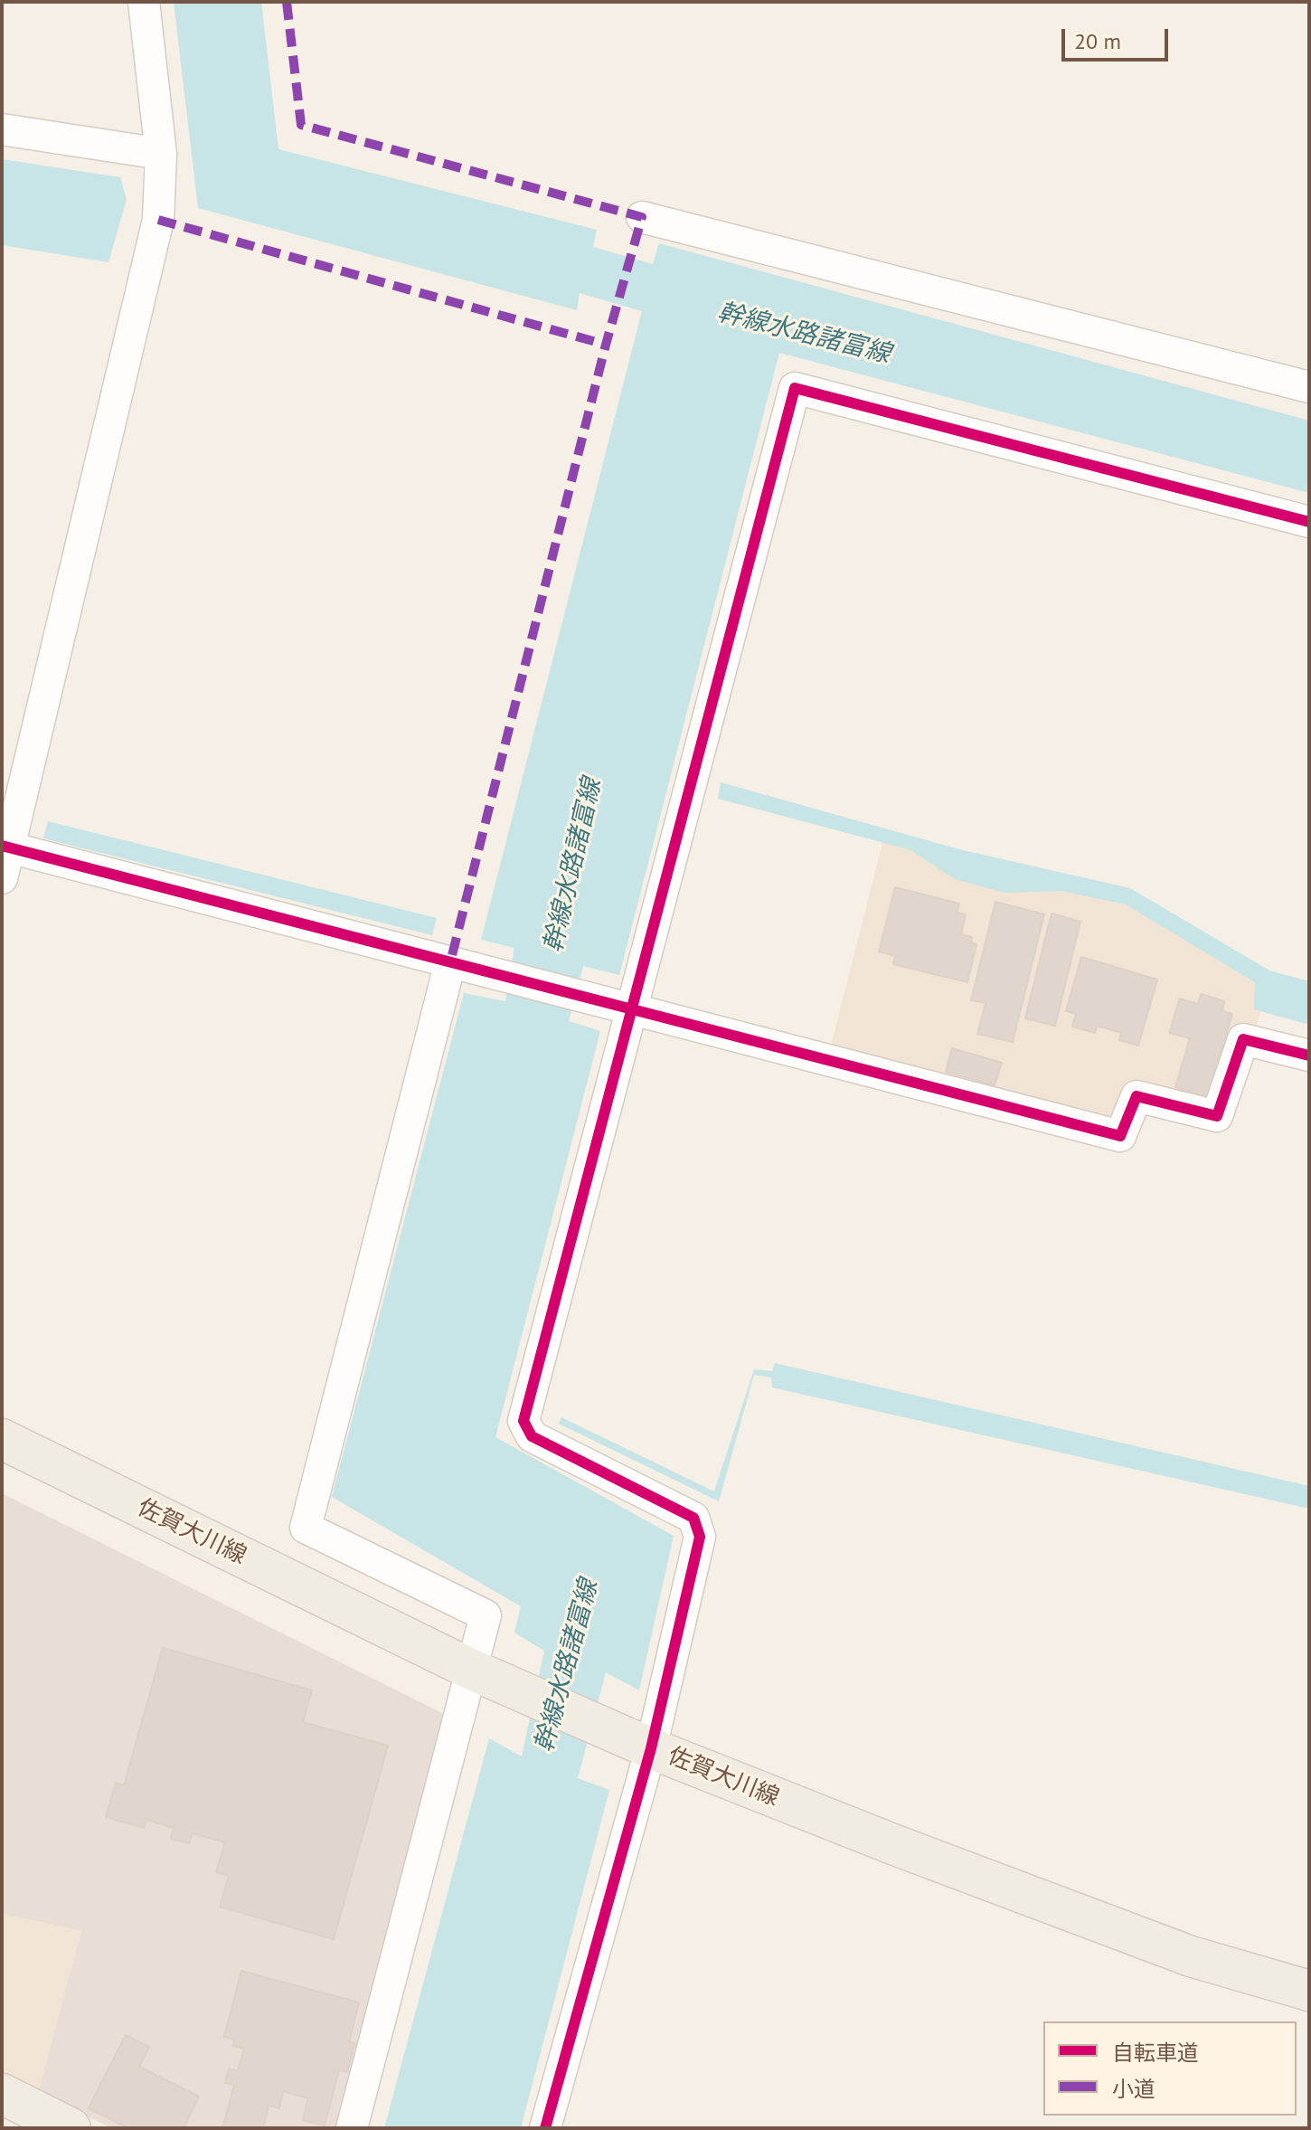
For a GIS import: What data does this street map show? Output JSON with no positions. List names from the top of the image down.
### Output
{
  "streets": {
    "main road": ["佐賀大川線"]
  },
  "water": ["幹線水路諸富線"],
  "legend": ["自転車道", "小道"],
  "scale_bar": "20 m"
}
